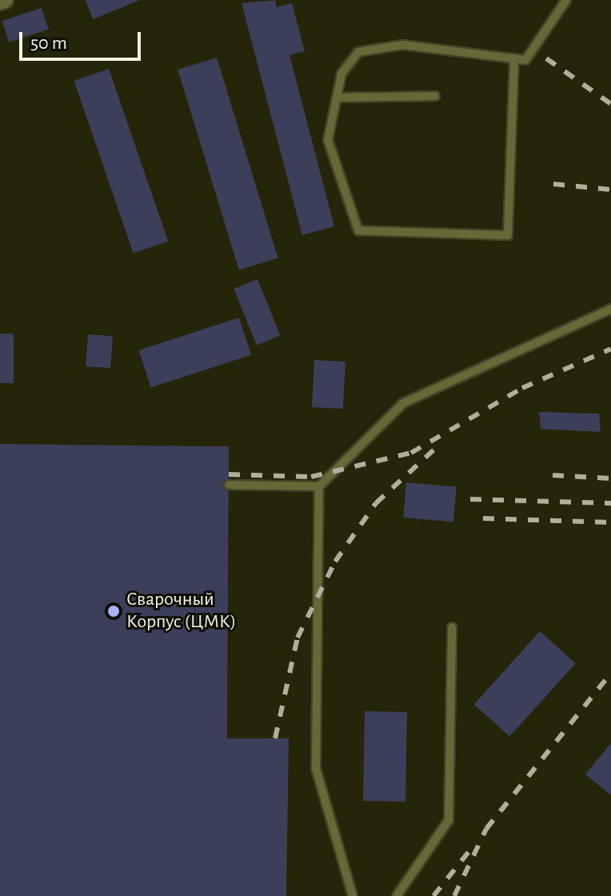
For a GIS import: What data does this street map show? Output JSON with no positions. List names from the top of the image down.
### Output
{
  "places": ["Сварочный Корпус (ЦМК)"],
  "scale_bar": "50 m"
}
